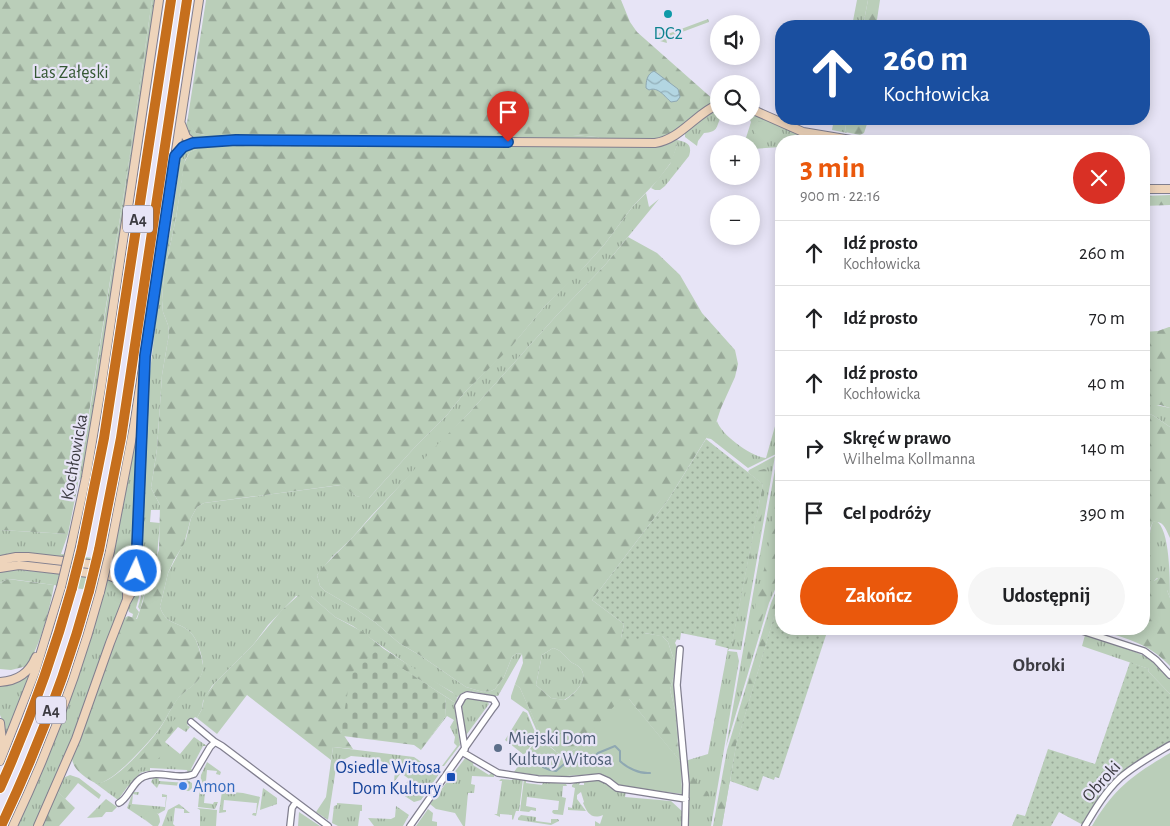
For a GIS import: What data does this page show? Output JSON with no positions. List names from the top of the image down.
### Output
{
  "streets": {
    "highway": ["A4"],
    "street": ["Kochłowicka", "Obroki"]
  },
  "crossings": [
    ["A4", "Kochłowicka"]
  ],
  "districts": ["Obroki"],
  "parks": ["Las Załęski"],
  "places": {
    "other": ["DC2", "Miejski Dom Kultury Witosa", "Amon"],
    "transit": ["Osiedle Witosa Dom Kultury"]
  },
  "page": {
    "map_buttons": ["+", "−"],
    "turn": ["260 m", "Kochłowicka"],
    "heading": ["3 min", "900 m · 22:16"],
    "list": [
      {
        "name": "Idź prosto",
        "note": "Kochłowicka",
        "value": "260 m"
      },
      {
        "name": "Idź prosto",
        "value": "70 m"
      },
      {
        "name": "Idź prosto",
        "note": "Kochłowicka",
        "value": "40 m"
      },
      {
        "name": "Skręć w prawo",
        "note": "Wilhelma Kollmanna",
        "value": "140 m"
      },
      {
        "name": "Cel podróży",
        "value": "390 m"
      }
    ],
    "buttons": ["Zakończ", "Udostępnij"]
  }
}
